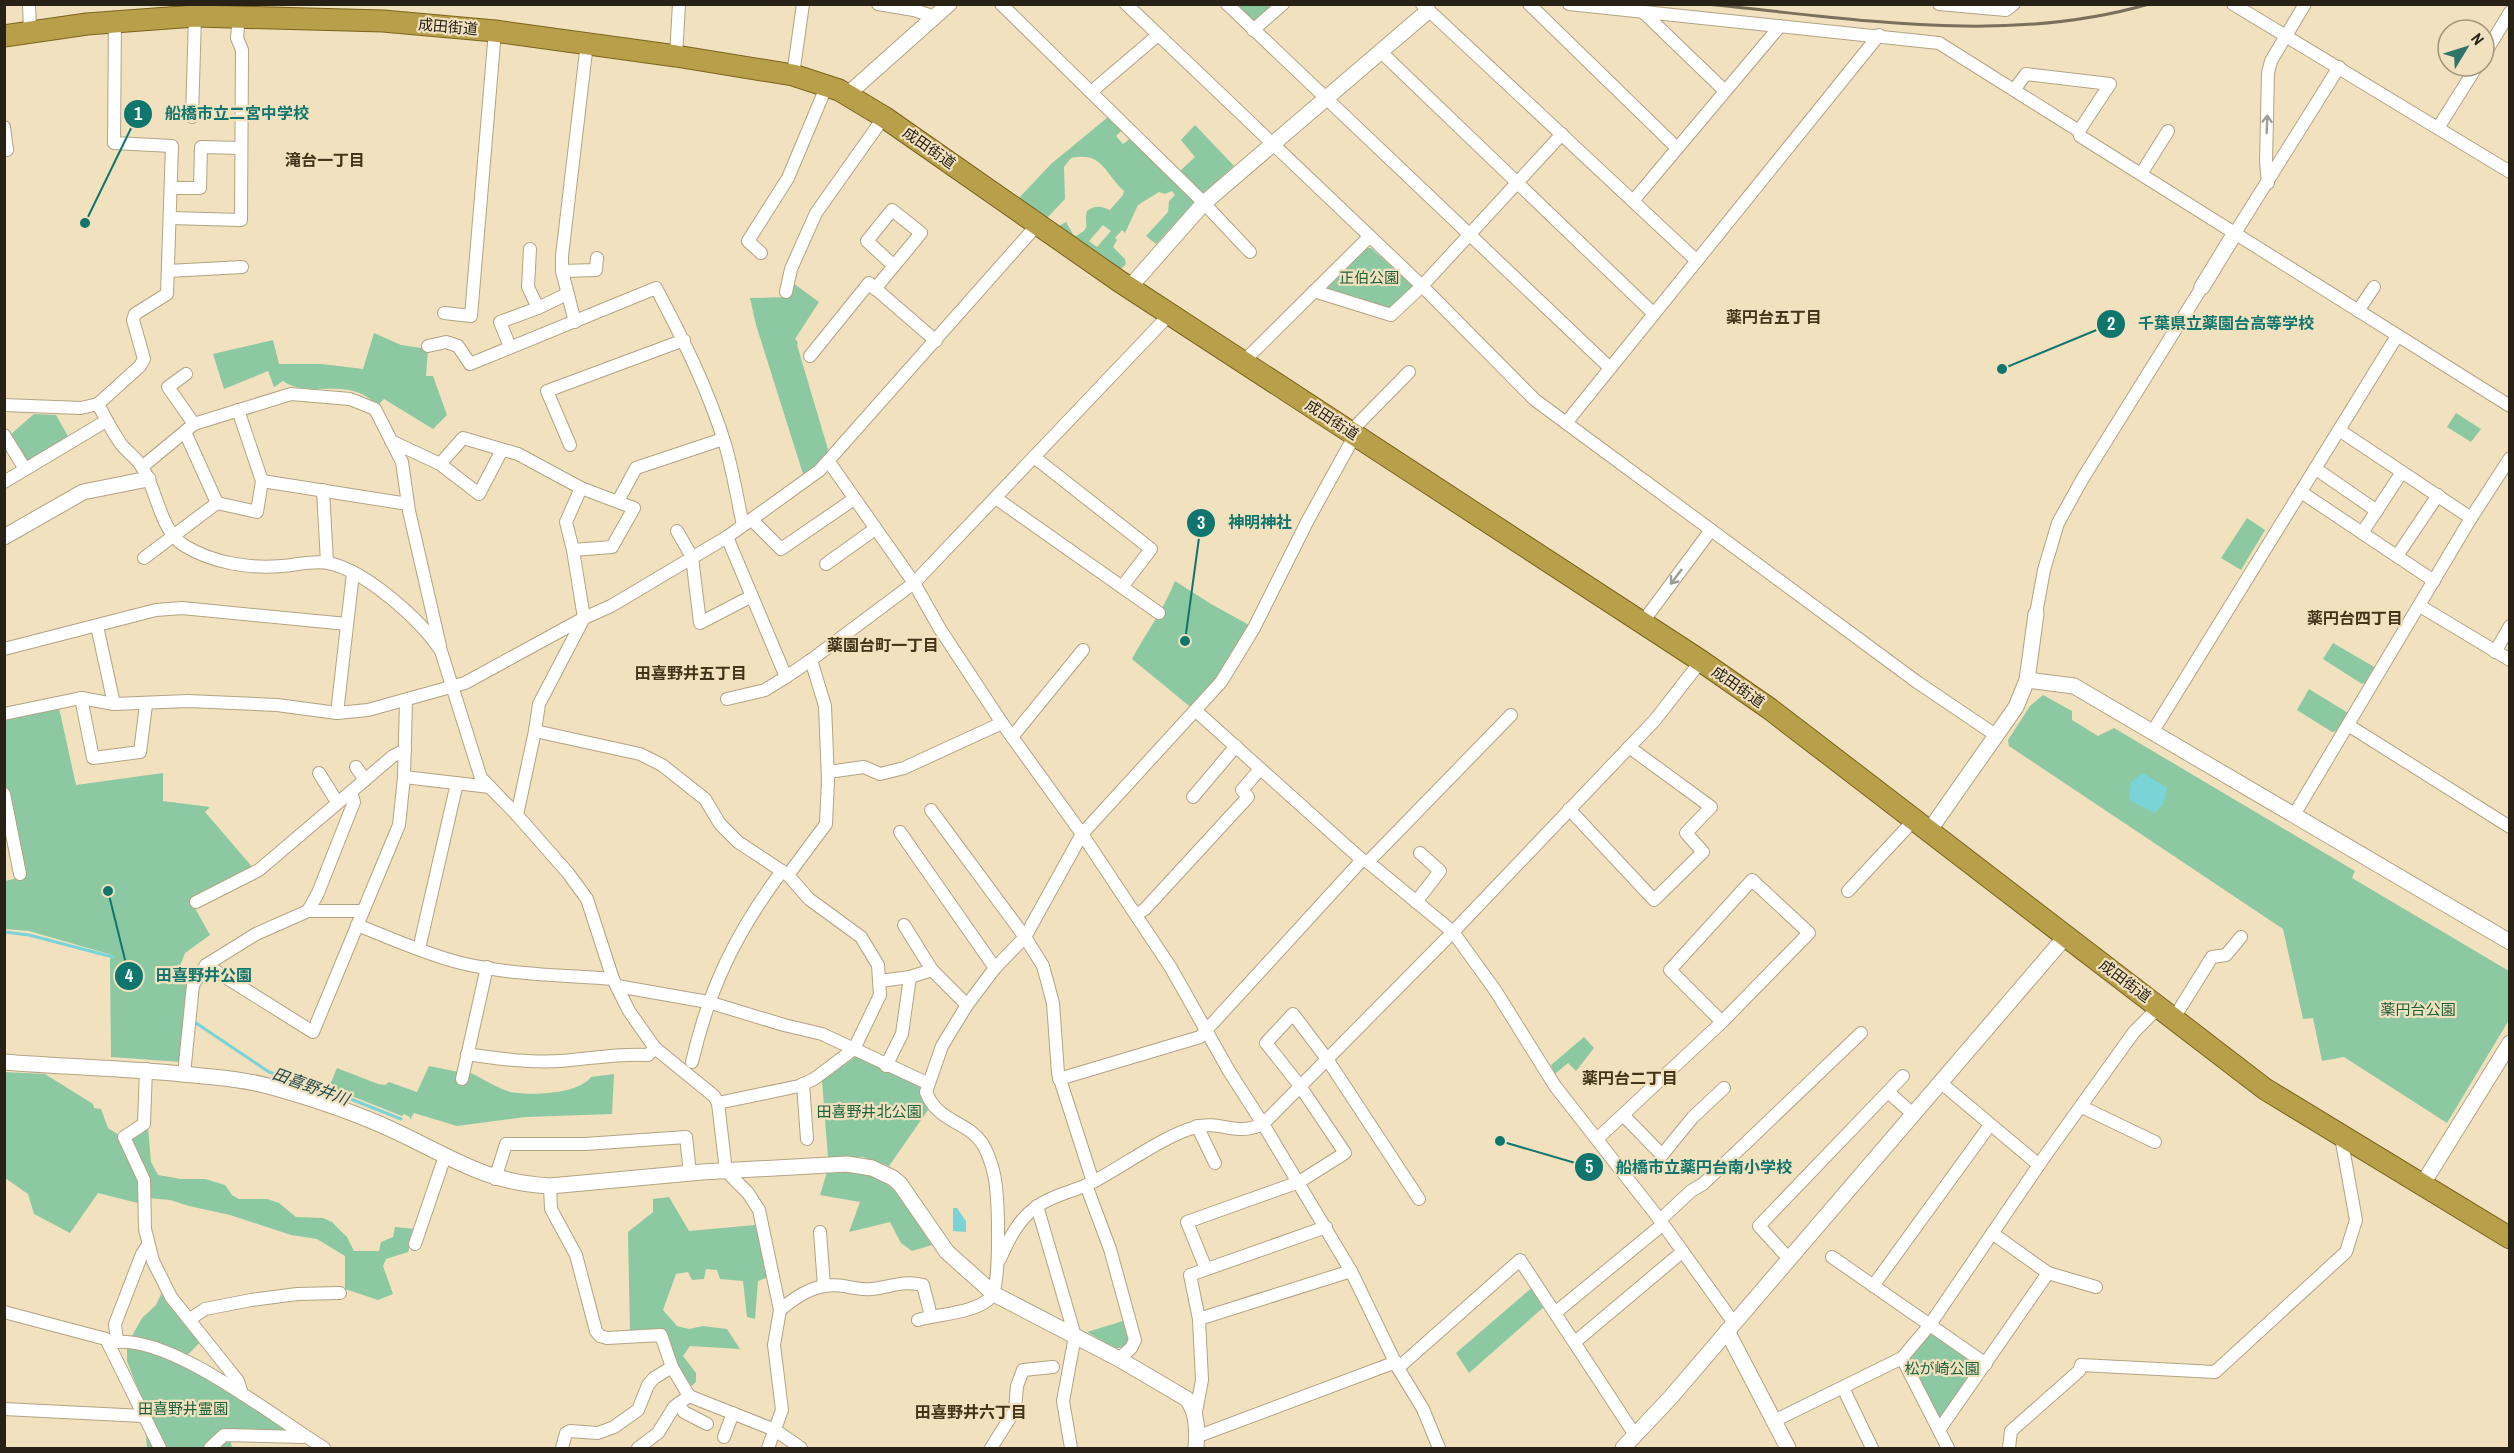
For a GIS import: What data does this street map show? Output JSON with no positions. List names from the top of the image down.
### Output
{
  "streets": {
    "highway": ["成田街道"]
  },
  "districts": [
    "滝台一丁目",
    "薬円台五丁目",
    "薬円台四丁目",
    "薬園台町一丁目",
    "田喜野井五丁目",
    "薬円台二丁目",
    "田喜野井六丁目"
  ],
  "water": ["田喜野井川"],
  "parks": [
    "正伯公園",
    "薬円台公園",
    "田喜野井北公園",
    "松が崎公園",
    "田喜野井霊園"
  ],
  "places": [
    "船橋市立二宮中学校",
    "千葉県立薬園台高等学校",
    "神明神社",
    "田喜野井公園",
    "船橋市立薬円台南小学校"
  ],
  "north": "top right"
}
